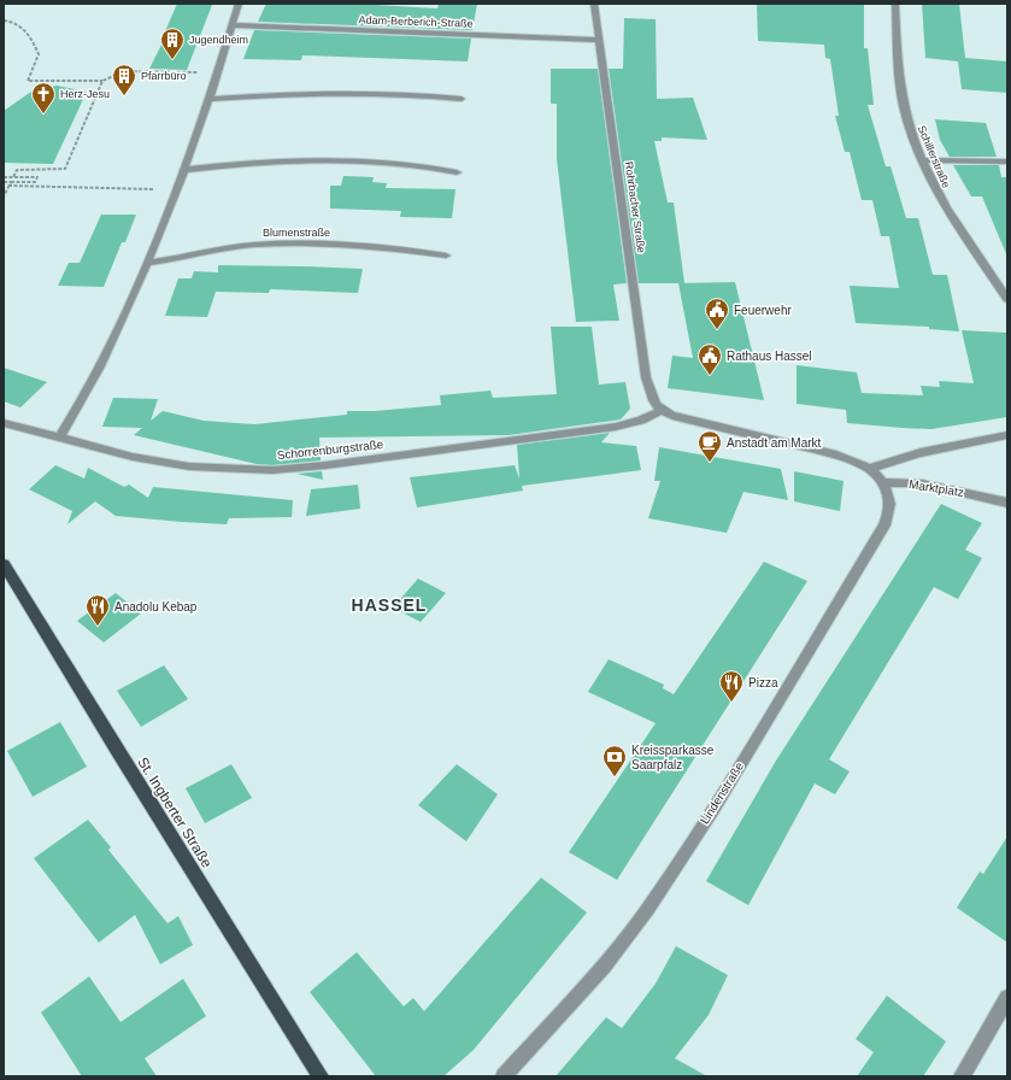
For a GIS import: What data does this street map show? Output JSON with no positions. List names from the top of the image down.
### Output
{
  "streets": {
    "main road": ["St. Ingberter Straße"],
    "street": [
      "Adam-Berberich-Straße",
      "Schillerstraße",
      "Rohrbacher Straße",
      "Blumenstraße",
      "Schorrenburgstraße",
      "Marktplatz",
      "Lindenstraße"
    ]
  },
  "crossings": [
    ["Adam-Berberich-Straße", "Rohrbacher Straße"],
    ["Rohrbacher Straße", "Schorrenburgstraße"],
    ["Marktplatz", "Lindenstraße"]
  ],
  "districts": ["HASSEL"],
  "places": {
    "building": ["Jugendheim", "Pfarrbüro"],
    "church": ["Herz-Jesu"],
    "public building": ["Feuerwehr", "Rathaus Hassel"],
    "cafe": ["Anstadt am Markt"],
    "restaurant": ["Anadolu Kebap", "Pizza"],
    "bank": ["Kreissparkasse Saarpfalz"]
  }
}
